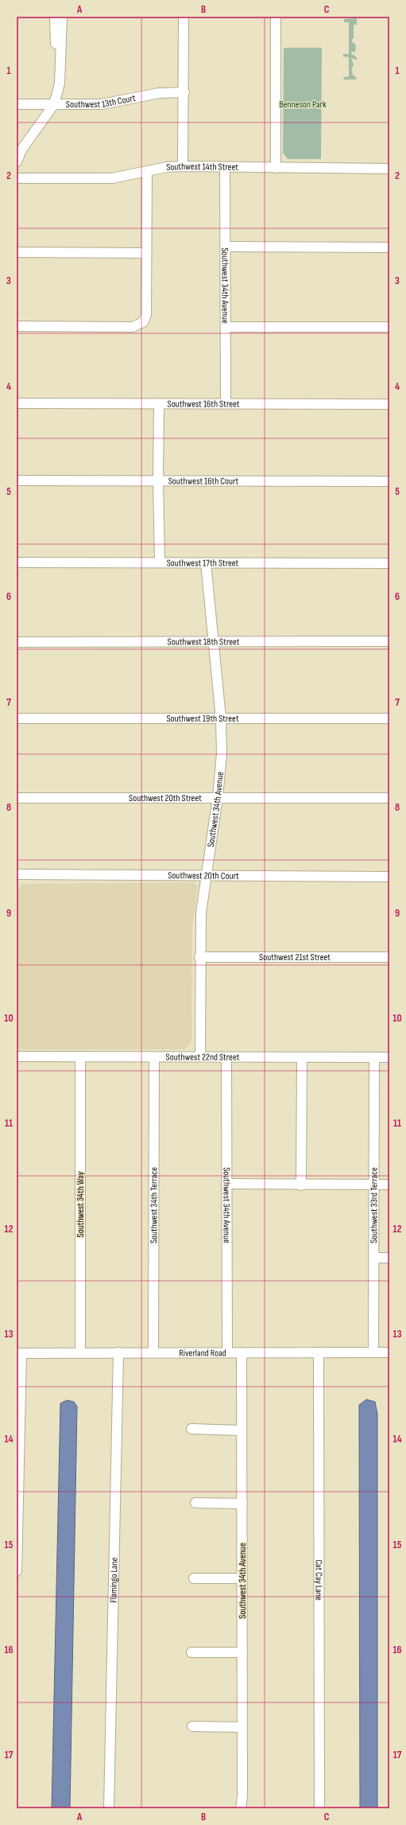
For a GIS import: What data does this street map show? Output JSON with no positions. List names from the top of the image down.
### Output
{
  "streets": {
    "street": [
      "Southwest 13th Court",
      "Southwest 14th Street",
      "Southwest 34th Avenue",
      "Southwest 16th Street",
      "Southwest 16th Court",
      "Southwest 17th Street",
      "Southwest 18th Street",
      "Southwest 19th Street",
      "Southwest 20th Street",
      "Southwest 20th Court",
      "Southwest 21st Street",
      "Southwest 22nd Street",
      "Southwest 34th Way",
      "Southwest 34th Terrace",
      "Southwest 33rd Terrace",
      "Riverland Road",
      "Cat Cay Lane",
      "Flamingo Lane"
    ]
  },
  "crossings": [
    ["Southwest 14th Street", "Southwest 34th Avenue"],
    ["Southwest 34th Avenue", "Southwest 16th Street"],
    ["Southwest 34th Avenue", "Southwest 17th Street"],
    ["Southwest 34th Avenue", "Southwest 18th Street"],
    ["Southwest 34th Avenue", "Southwest 19th Street"],
    ["Southwest 34th Avenue", "Southwest 20th Street"],
    ["Southwest 34th Avenue", "Southwest 20th Court"],
    ["Southwest 34th Avenue", "Southwest 21st Street"],
    ["Southwest 34th Avenue", "Southwest 22nd Street"],
    ["Southwest 34th Avenue", "Riverland Road"],
    ["Southwest 22nd Street", "Southwest 34th Way"],
    ["Southwest 22nd Street", "Southwest 34th Terrace"],
    ["Southwest 22nd Street", "Southwest 33rd Terrace"],
    ["Southwest 34th Way", "Riverland Road"],
    ["Southwest 34th Terrace", "Riverland Road"],
    ["Southwest 33rd Terrace", "Riverland Road"],
    ["Riverland Road", "Cat Cay Lane"],
    ["Riverland Road", "Flamingo Lane"]
  ],
  "parks": ["Benneson Park"],
  "grid": {
    "columns": ["A", "B", "C"],
    "rows": [
      "1",
      "2",
      "3",
      "4",
      "5",
      "6",
      "7",
      "8",
      "9",
      "10",
      "11",
      "12",
      "13",
      "14",
      "15",
      "16",
      "17"
    ]
  }
}
